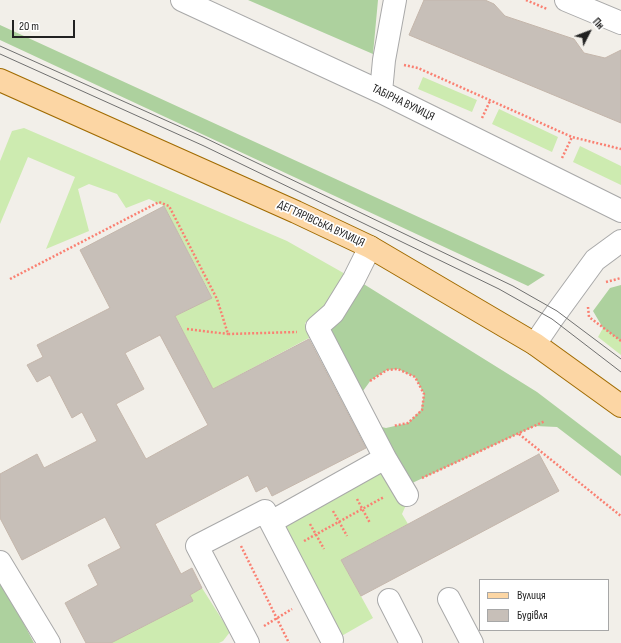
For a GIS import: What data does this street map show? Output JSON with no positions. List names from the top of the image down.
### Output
{
  "streets": {
    "main road": ["ДЕГТЯРІВСЬКА ВУЛИЦЯ"],
    "street": ["ТАБІРНА ВУЛИЦЯ"]
  },
  "legend": ["Вулиця", "Будівля"],
  "scale_bar": "20 m",
  "north": "top right"
}
